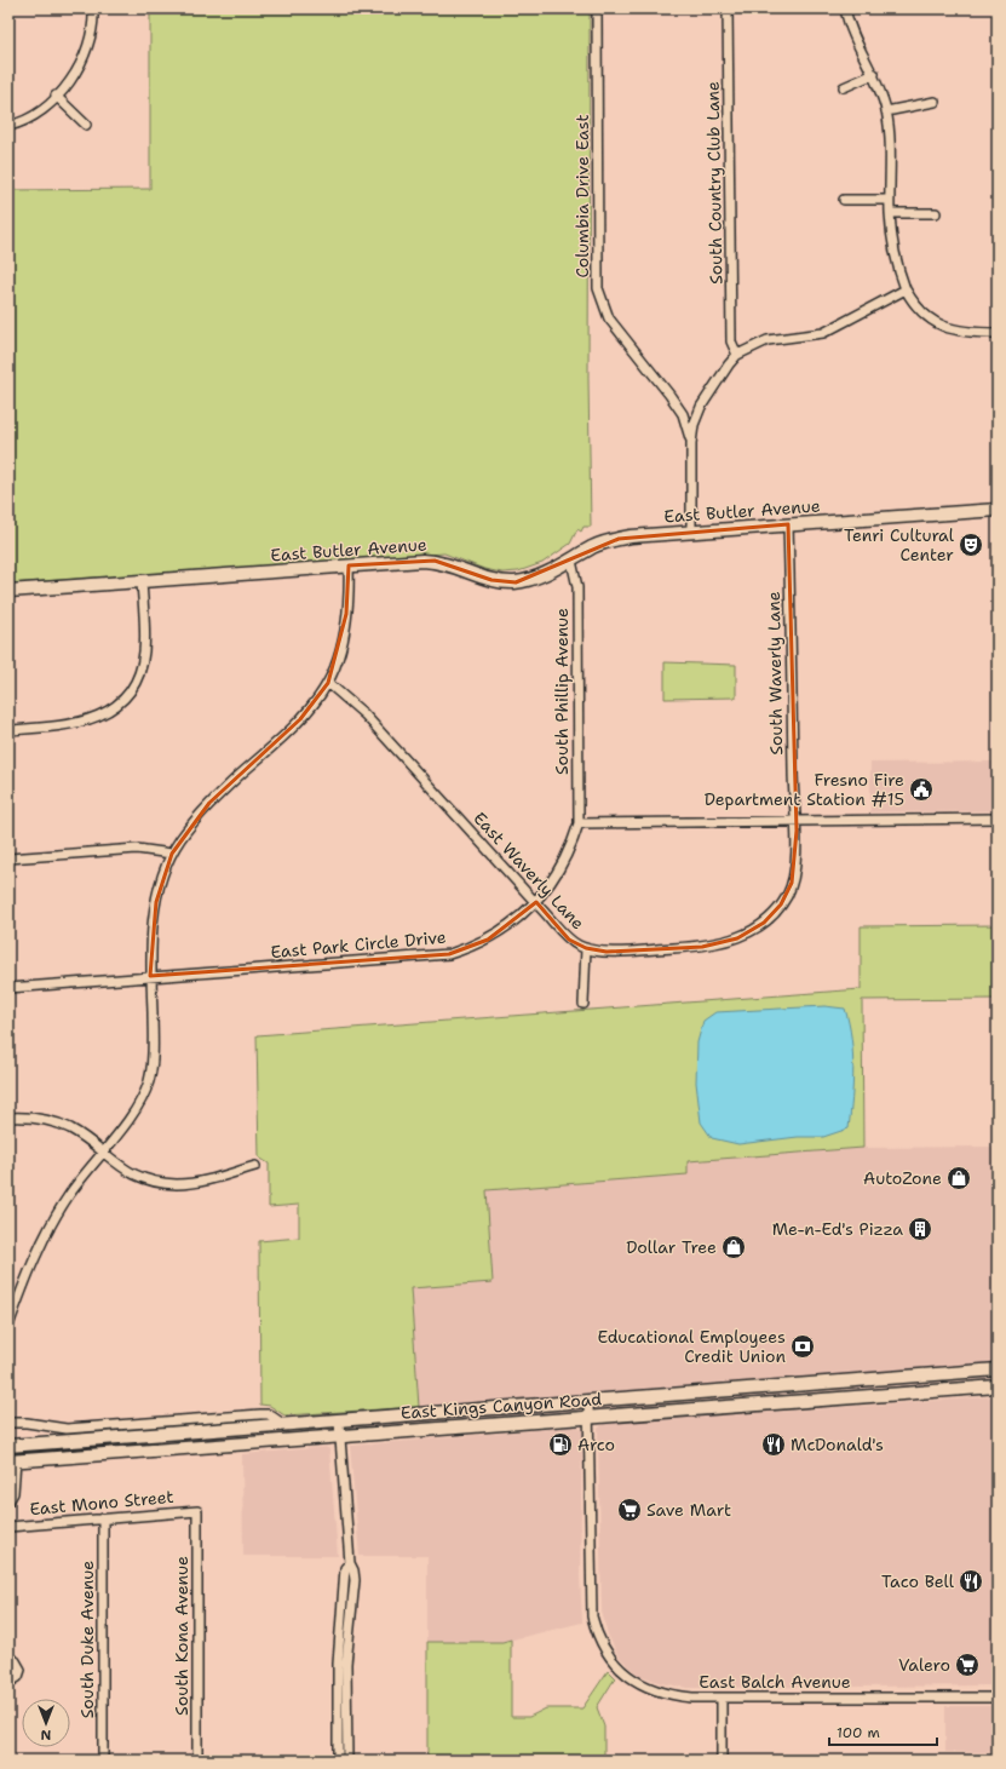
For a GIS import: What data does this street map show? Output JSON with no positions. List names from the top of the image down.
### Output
{
  "streets": {
    "main road": ["East Butler Avenue", "East Kings Canyon Road"],
    "street": [
      "South Country Club Lane",
      "Columbia Drive East",
      "South Waverly Lane",
      "South Phillip Avenue",
      "East Waverly Lane",
      "East Park Circle Drive",
      "East Mono Street",
      "South Kona Avenue",
      "South Duke Avenue",
      "East Balch Avenue"
    ]
  },
  "crossings": [
    ["East Butler Avenue", "South Waverly Lane"],
    ["East Butler Avenue", "South Phillip Avenue"],
    ["South Waverly Lane", "East Waverly Lane"],
    ["South Phillip Avenue", "East Park Circle Drive"],
    ["East Waverly Lane", "East Park Circle Drive"],
    ["East Kings Canyon Road", "East Balch Avenue"],
    ["East Mono Street", "South Kona Avenue"],
    ["East Mono Street", "South Duke Avenue"]
  ],
  "places": {
    "theatre": ["Tenri Cultural Center"],
    "public building": ["Fresno Fire Department Station #15"],
    "shop": ["AutoZone", "Dollar Tree"],
    "building": ["Me-n-Ed's Pizza"],
    "bank": ["Educational Employees Credit Union"],
    "fuel station": ["Arco"],
    "restaurant": ["McDonald's", "Taco Bell"],
    "supermarket": ["Save Mart", "Valero"]
  },
  "scale_bar": "100 m",
  "north": "bottom"
}
